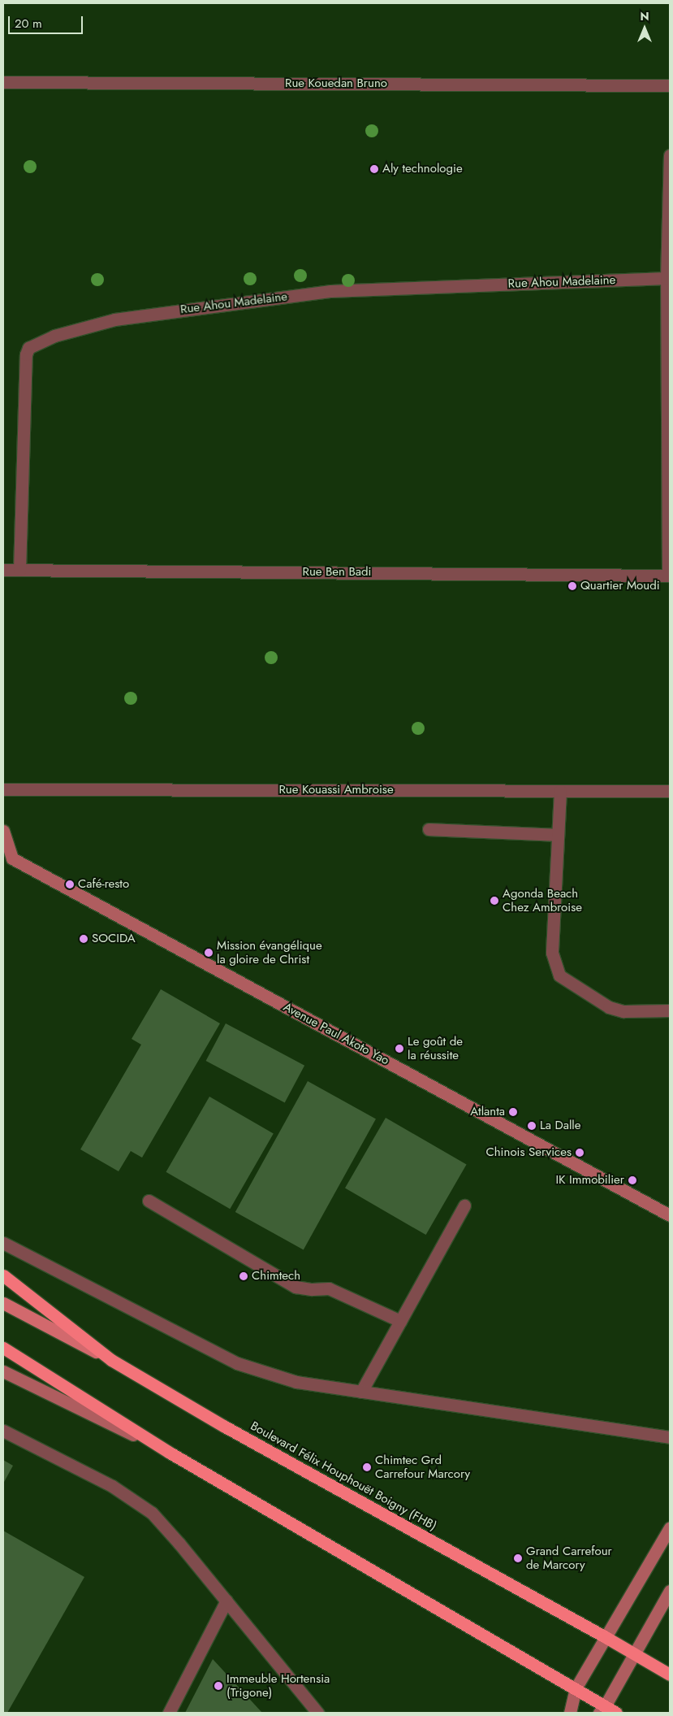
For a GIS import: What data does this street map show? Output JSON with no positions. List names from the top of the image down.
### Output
{
  "streets": {
    "highway": ["Boulevard Félix Houphouët Boigny (FHB)"],
    "street": [
      "Rue Kouedan Bruno",
      "Rue Ahou Madelaine",
      "Rue Ben Badi",
      "Rue Kouassi Ambroise",
      "Avenue Paul Akoto Yao"
    ]
  },
  "crossings": [
    ["Rue Ahou Madelaine", "Rue Ben Badi"]
  ],
  "places": [
    "Aly technologie",
    "Quartier Moudi",
    "Café-resto",
    "Agonda Beach Chez Ambroise",
    "SOCIDA",
    "Mission évangélique la gloire de Christ",
    "Le goût de la réussite",
    "Atlanta",
    "La Dalle",
    "Chinois Services",
    "IK Immobilier",
    "Chimtech",
    "Chimtec Grd Carrefour Marcory",
    "Grand Carrefour de Marcory",
    "Immeuble Hortensia (Trigone)"
  ],
  "scale_bar": "20 m",
  "north": "top"
}
